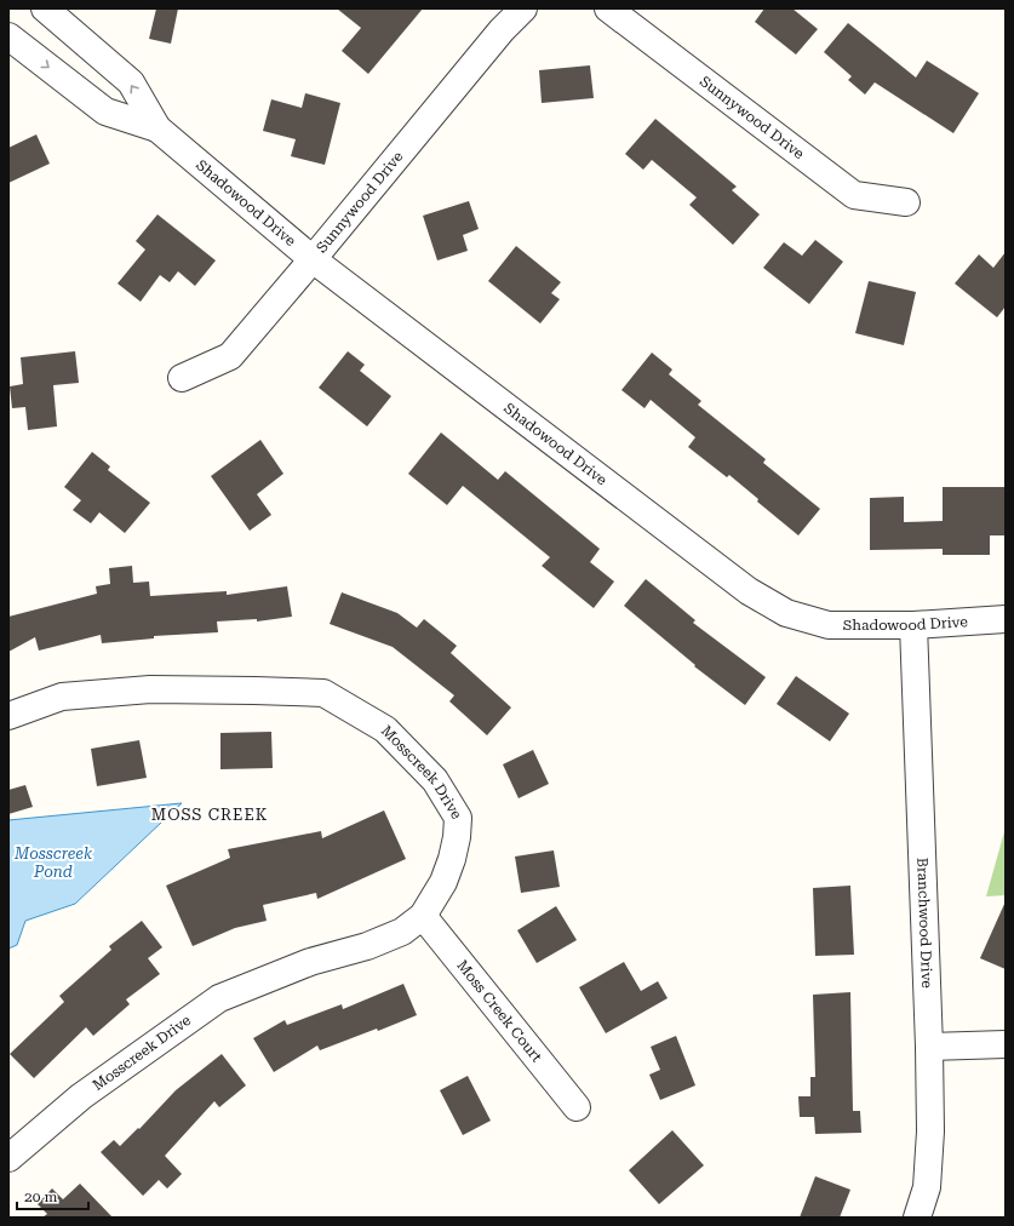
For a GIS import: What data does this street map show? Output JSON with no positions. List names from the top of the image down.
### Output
{
  "streets": {
    "street": [
      "Sunnywood Drive",
      "Shadowood Drive",
      "Mosscreek Drive",
      "Branchwood Drive",
      "Moss Creek Court"
    ]
  },
  "crossings": [
    ["Sunnywood Drive", "Shadowood Drive"],
    ["Shadowood Drive", "Branchwood Drive"],
    ["Mosscreek Drive", "Moss Creek Court"]
  ],
  "districts": ["MOSS CREEK"],
  "water": ["Mosscreek Pond"],
  "scale_bar": "20 m"
}
